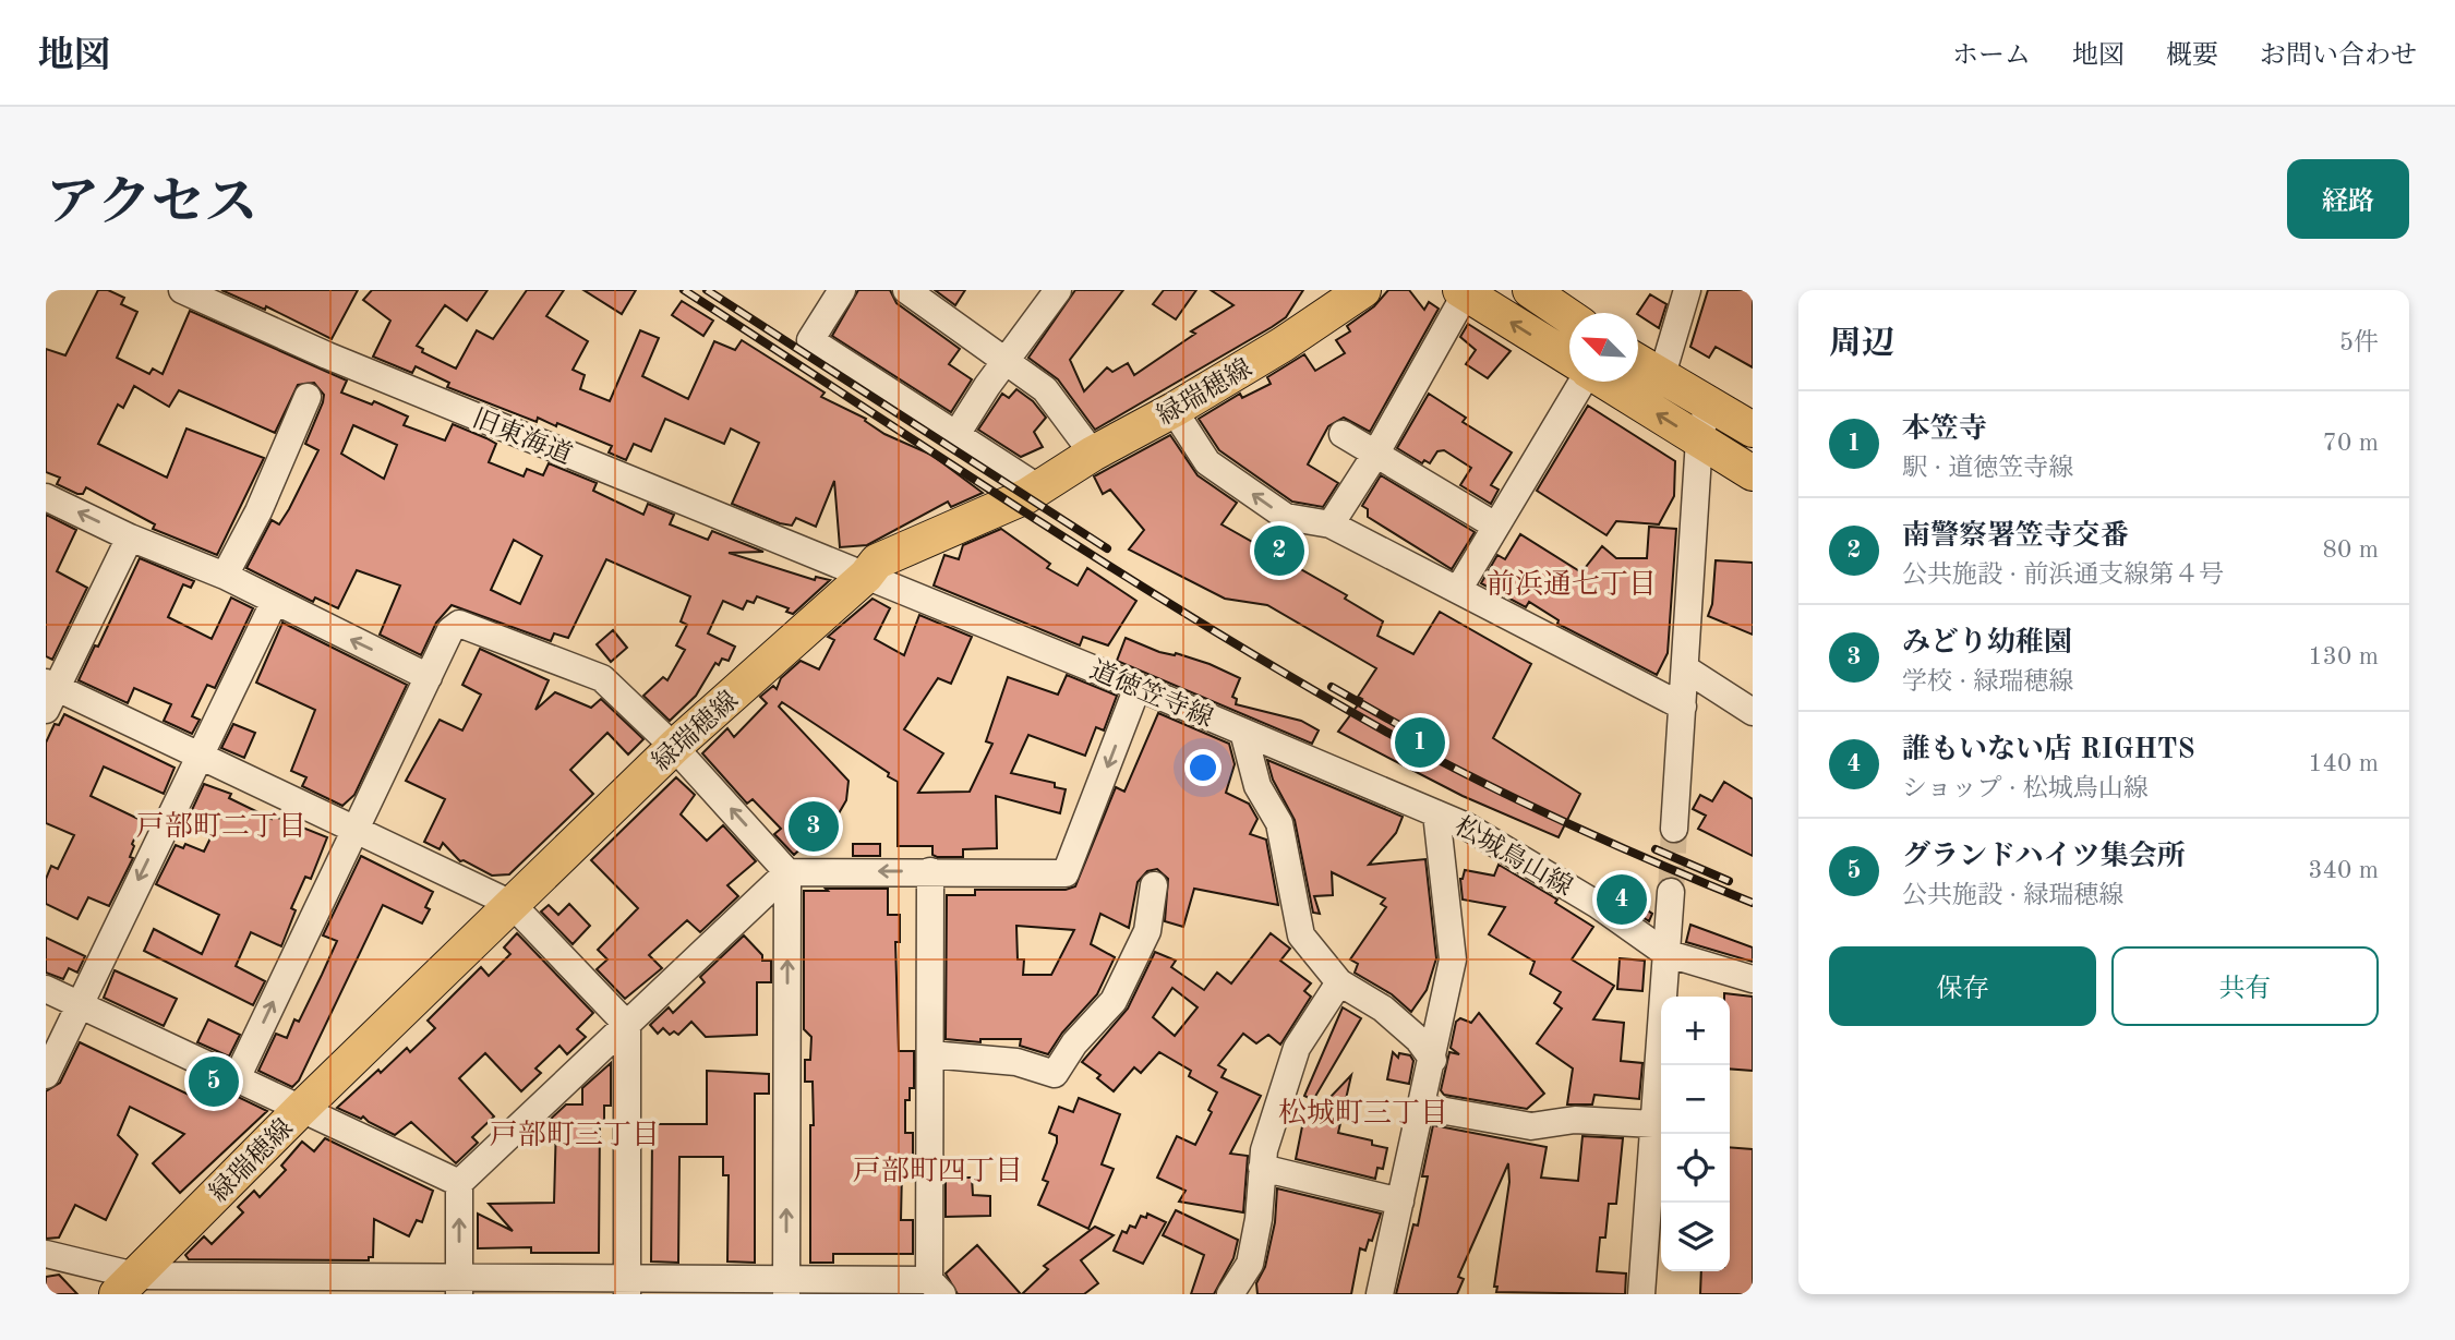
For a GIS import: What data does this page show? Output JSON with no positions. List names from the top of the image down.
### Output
{
  "streets": {
    "main road": ["緑瑞穂線"],
    "street": ["旧東海道", "道徳笠寺線", "松城鳥山線"]
  },
  "crossings": [
    ["緑瑞穂線", "旧東海道"],
    ["緑瑞穂線", "道徳笠寺線"],
    ["旧東海道", "道徳笠寺線"],
    ["道徳笠寺線", "松城鳥山線"]
  ],
  "districts": [
    "前浜通七丁目",
    "戸部町二丁目",
    "松城町三丁目",
    "戸部町三丁目",
    "戸部町四丁目"
  ],
  "north": "top left",
  "page": {
    "header": "地図",
    "nav": [
      "ホーム",
      "地図",
      "概要",
      "お問い合わせ"
    ],
    "title": "アクセス",
    "buttons": [
      "経路",
      ["保存", "共有"]
    ],
    "heading": ["周辺", "5件"],
    "list": [
      {
        "mark": "1",
        "name": "本笠寺",
        "note": "駅 · 道徳笠寺線",
        "value": "70 m"
      },
      {
        "mark": "2",
        "name": "南警察署笠寺交番",
        "note": "公共施設 · 前浜通支線第４号",
        "value": "80 m"
      },
      {
        "mark": "3",
        "name": "みどり幼稚園",
        "note": "学校 · 緑瑞穂線",
        "value": "130 m"
      },
      {
        "mark": "4",
        "name": "誰もいない店 RIGHTS",
        "note": "ショップ · 松城鳥山線",
        "value": "140 m"
      },
      {
        "mark": "5",
        "name": "グランドハイツ集会所",
        "note": "公共施設 · 緑瑞穂線",
        "value": "340 m"
      }
    ],
    "pins": [
      "2",
      "1",
      "3",
      "4",
      "5"
    ],
    "map_buttons": ["+", "−"]
  }
}
